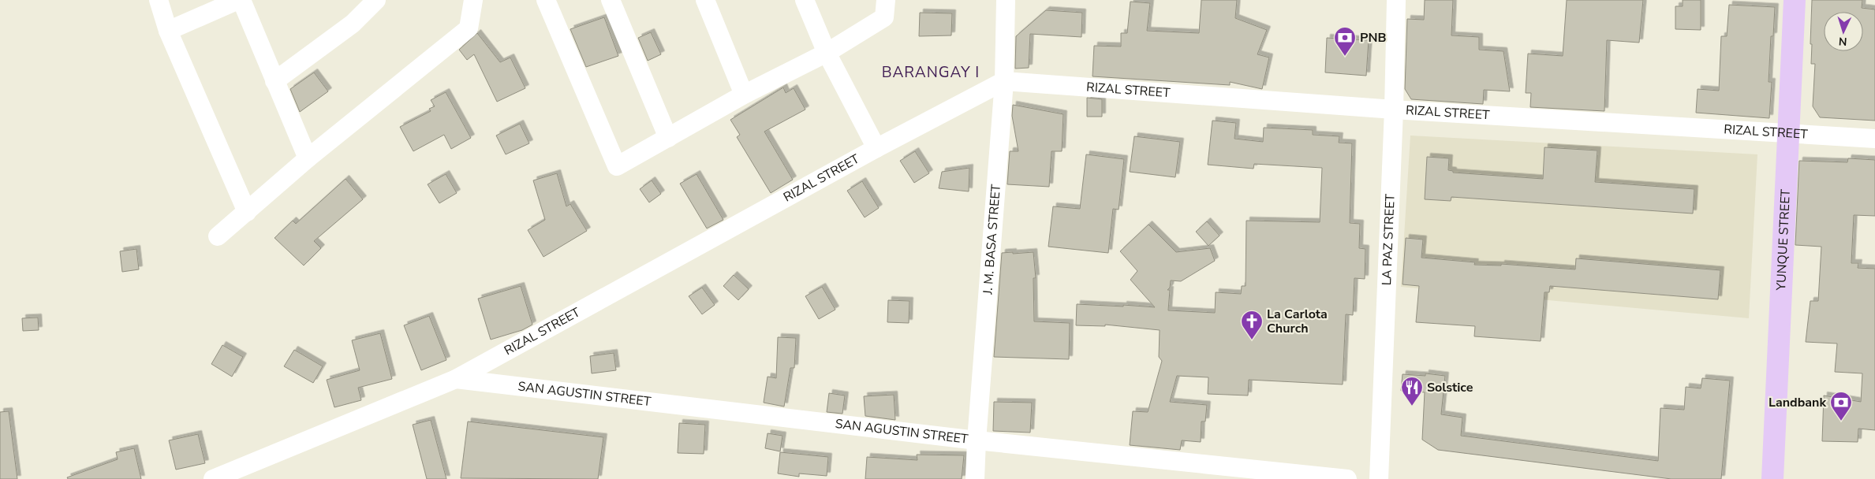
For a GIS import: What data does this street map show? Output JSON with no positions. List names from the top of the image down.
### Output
{
  "streets": {
    "main road": ["YUNQUE STREET"],
    "street": [
      "RIZAL STREET",
      "J. M. BASA STREET",
      "LA PAZ STREET",
      "SAN AGUSTIN STREET"
    ]
  },
  "crossings": [
    ["RIZAL STREET", "J. M. BASA STREET"],
    ["RIZAL STREET", "LA PAZ STREET"],
    ["RIZAL STREET", "YUNQUE STREET"],
    ["RIZAL STREET", "SAN AGUSTIN STREET"],
    ["J. M. BASA STREET", "SAN AGUSTIN STREET"]
  ],
  "districts": ["BARANGAY I"],
  "places": {
    "bank": ["PNB", "Landbank"],
    "church": ["La Carlota Church"],
    "restaurant": ["Solstice"]
  },
  "north": "bottom"
}
